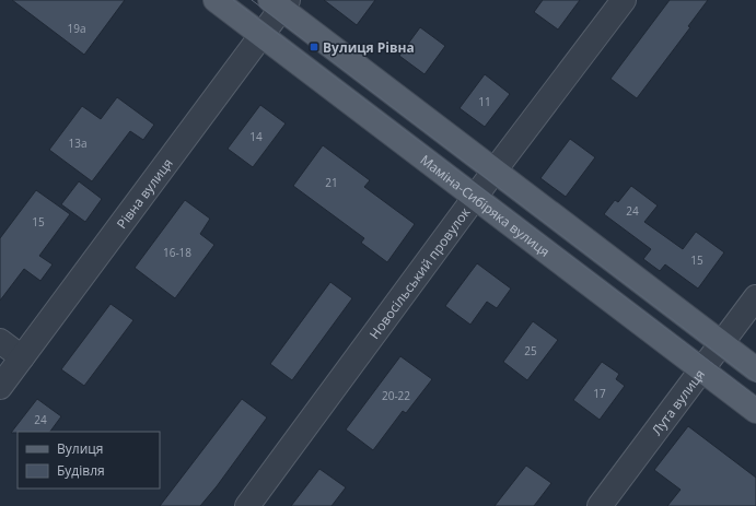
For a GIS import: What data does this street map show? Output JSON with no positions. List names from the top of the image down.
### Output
{
  "streets": {
    "main road": ["Маміна-Сибіряка вулиця"],
    "street": ["Рівна вулиця", "Новосільський провулок", "Лута вулиця"]
  },
  "crossings": [
    ["Рівна вулиця", "Маміна-Сибіряка вулиця"],
    ["Маміна-Сибіряка вулиця", "Новосільський провулок"],
    ["Маміна-Сибіряка вулиця", "Лута вулиця"]
  ],
  "places": {
    "transit": ["Вулиця Рівна"]
  },
  "house_numbers": [
    "19а",
    "11",
    "14",
    "13а",
    "21",
    "24",
    "15",
    "16-18",
    "15",
    "25",
    "17",
    "20-22",
    "24"
  ],
  "legend": ["Вулиця", "Будівля"]
}
